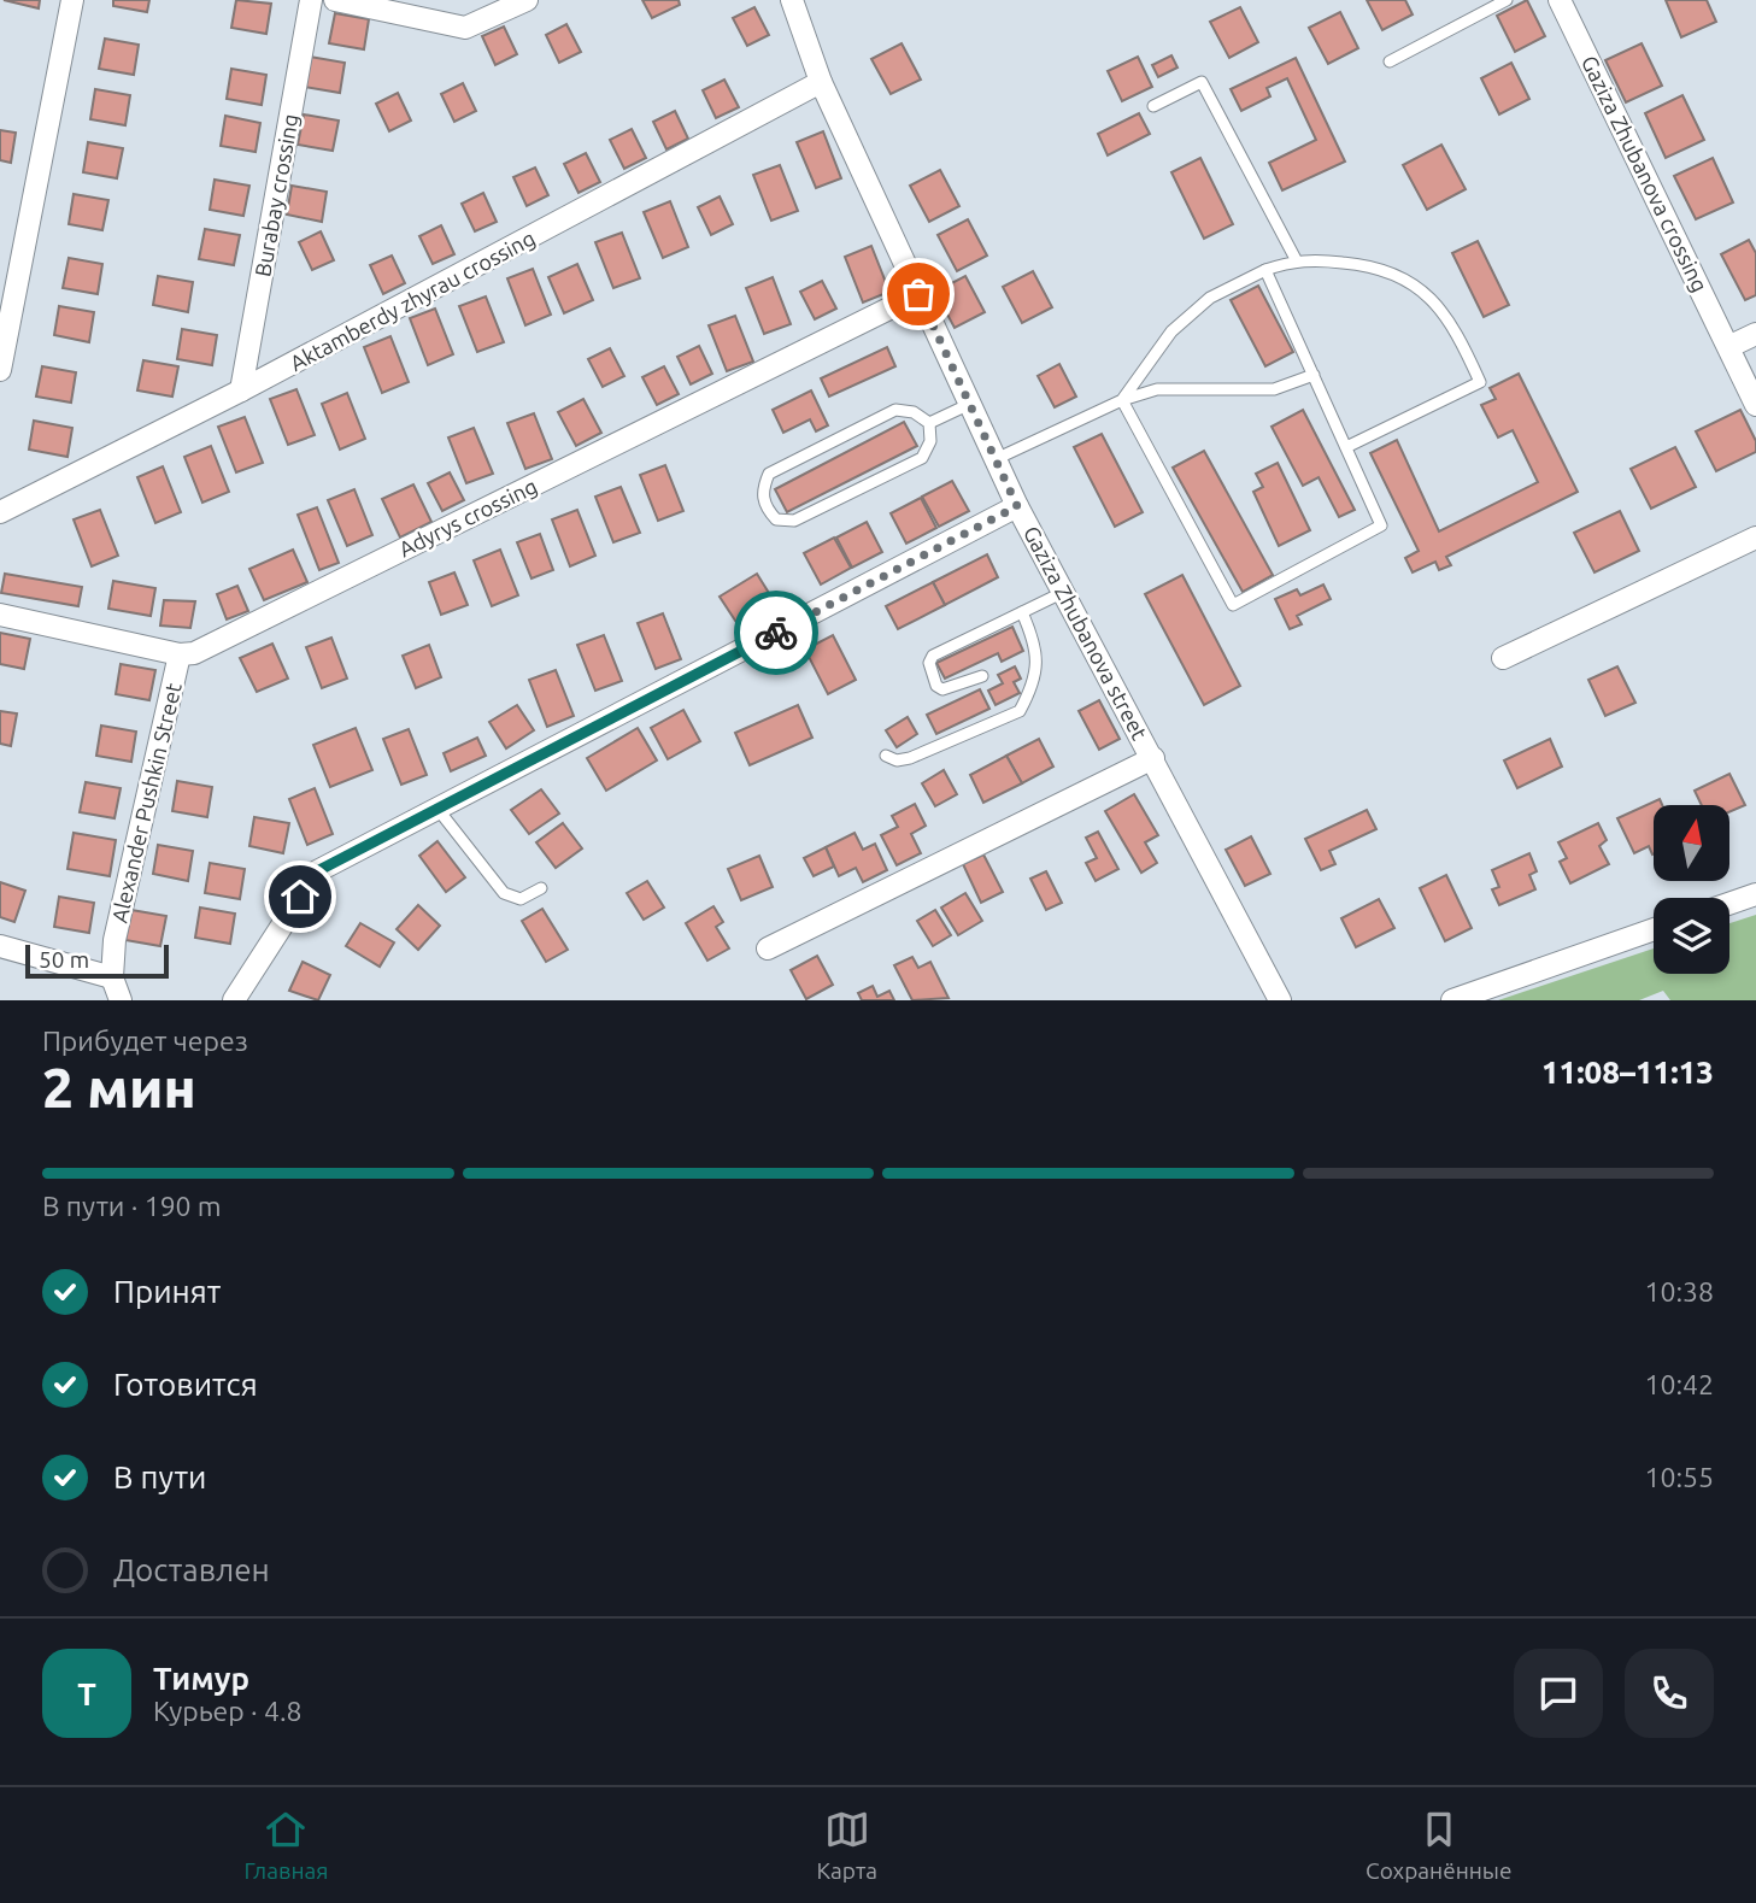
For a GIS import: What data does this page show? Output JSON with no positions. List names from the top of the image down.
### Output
{
  "streets": {
    "street": [
      "Gaziza Zhubanova crossing",
      "Burabay crossing",
      "Aktamberdy zhyrau crossing",
      "Adyrys crossing",
      "Gaziza Zhubanova street",
      "Alexander Pushkin Street"
    ]
  },
  "crossings": [
    ["Burabay crossing", "Aktamberdy zhyrau crossing"],
    ["Aktamberdy zhyrau crossing", "Gaziza Zhubanova street"],
    ["Adyrys crossing", "Gaziza Zhubanova street"],
    ["Adyrys crossing", "Alexander Pushkin Street"]
  ],
  "scale_bar": "50 m",
  "north": "top",
  "page": {
    "scale": "50 m",
    "heading": ["2 мин", "Прибудет через", "11:08–11:13"],
    "panel": ["Тимур", "Курьер · 4.8"],
    "bar": "В пути · 190 m",
    "list": [
      ["Принят", "10:38"],
      ["Готовится", "10:42"],
      ["В пути", "10:55"],
      "Доставлен"
    ],
    "round": "Т",
    "tabs": ["Главная", "Карта", "Сохранённые"]
  }
}
